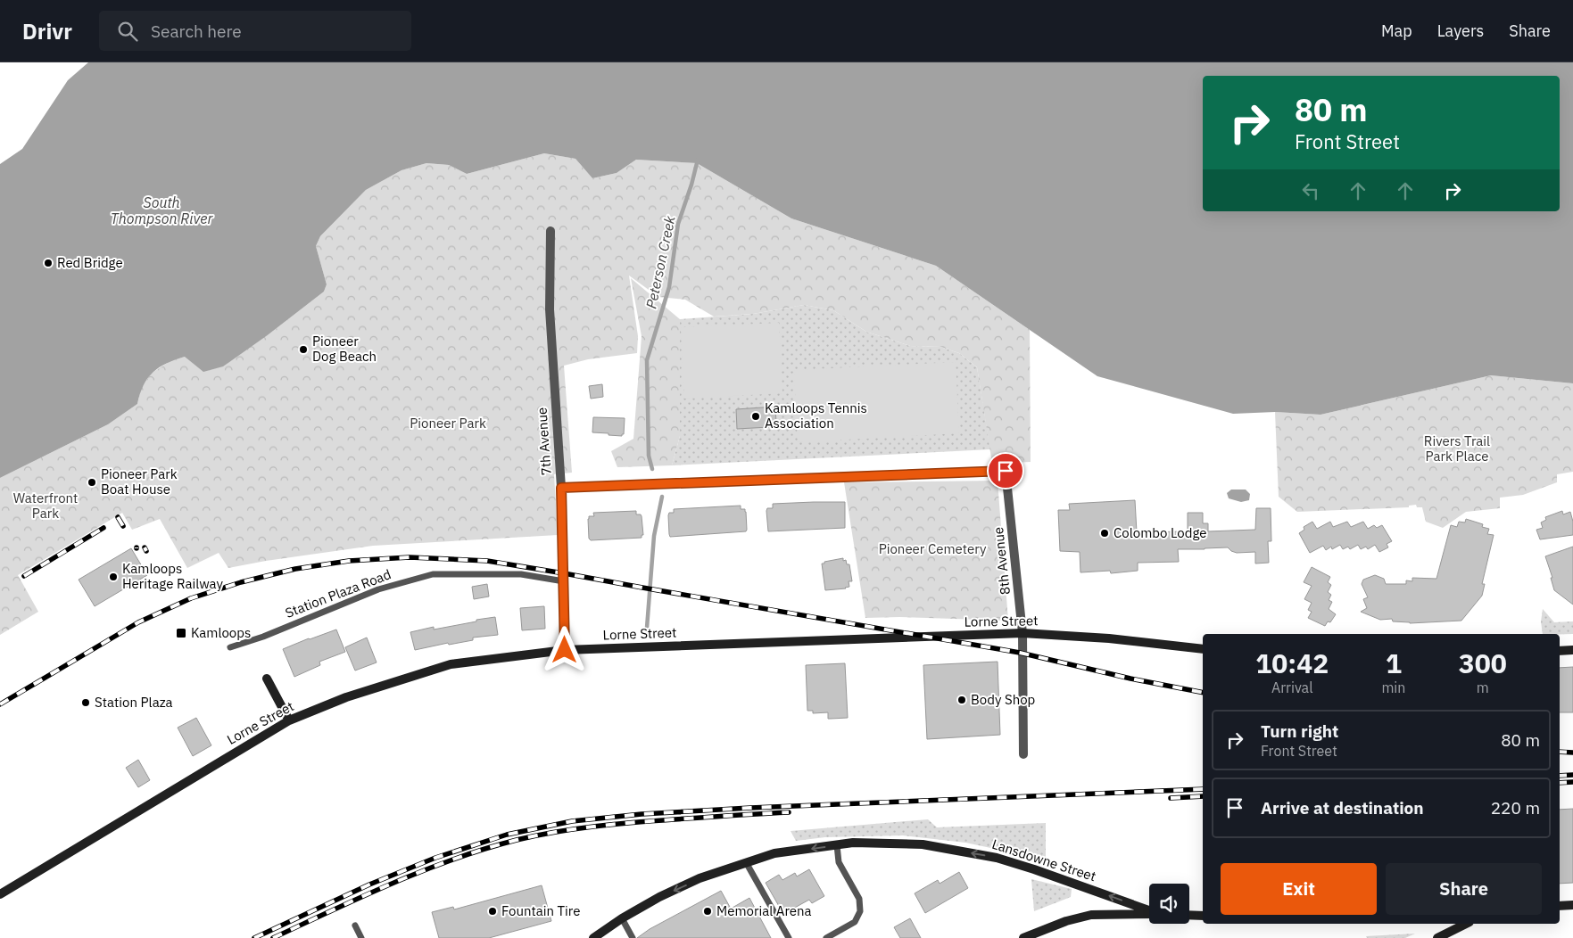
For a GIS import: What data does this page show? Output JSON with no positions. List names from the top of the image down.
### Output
{
  "streets": {
    "street": [
      "7th Avenue",
      "8th Avenue",
      "Lorne Street",
      "Lansdowne Street"
    ],
    "lane": ["Station Plaza Road"]
  },
  "crossings": [
    ["7th Avenue", "8th Avenue"],
    ["7th Avenue", "Station Plaza Road"],
    ["7th Avenue", "Lorne Street"],
    ["8th Avenue", "Lorne Street"]
  ],
  "one_way": ["Lansdowne Street"],
  "water": ["South Thompson River", "Peterson Creek"],
  "parks": [
    "Pioneer Park",
    "Rivers Trail Park Place",
    "Waterfront Park",
    "Pioneer Cemetery"
  ],
  "places": {
    "other": [
      "Red Bridge",
      "Pioneer Dog Beach",
      "Kamloops Tennis Association",
      "Pioneer Park Boat House",
      "Colombo Lodge",
      "Kamloops Heritage Railway",
      "Body Shop",
      "Station Plaza",
      "Fountain Tire",
      "Memorial Arena"
    ],
    "transit": ["Kamloops"]
  },
  "page": {
    "header": "Drivr",
    "search": "Search here",
    "nav": ["Map", "Layers", "Share"],
    "turn": ["80 m", "Front Street"],
    "eta": [
      "10:42",
      "Arrival",
      "1",
      "min",
      "300",
      "m"
    ],
    "list": [
      {
        "name": "Turn right",
        "note": "Front Street",
        "value": "80 m"
      },
      {
        "name": "Arrive at destination",
        "value": "220 m"
      }
    ],
    "buttons": ["Exit", "Share"]
  }
}
